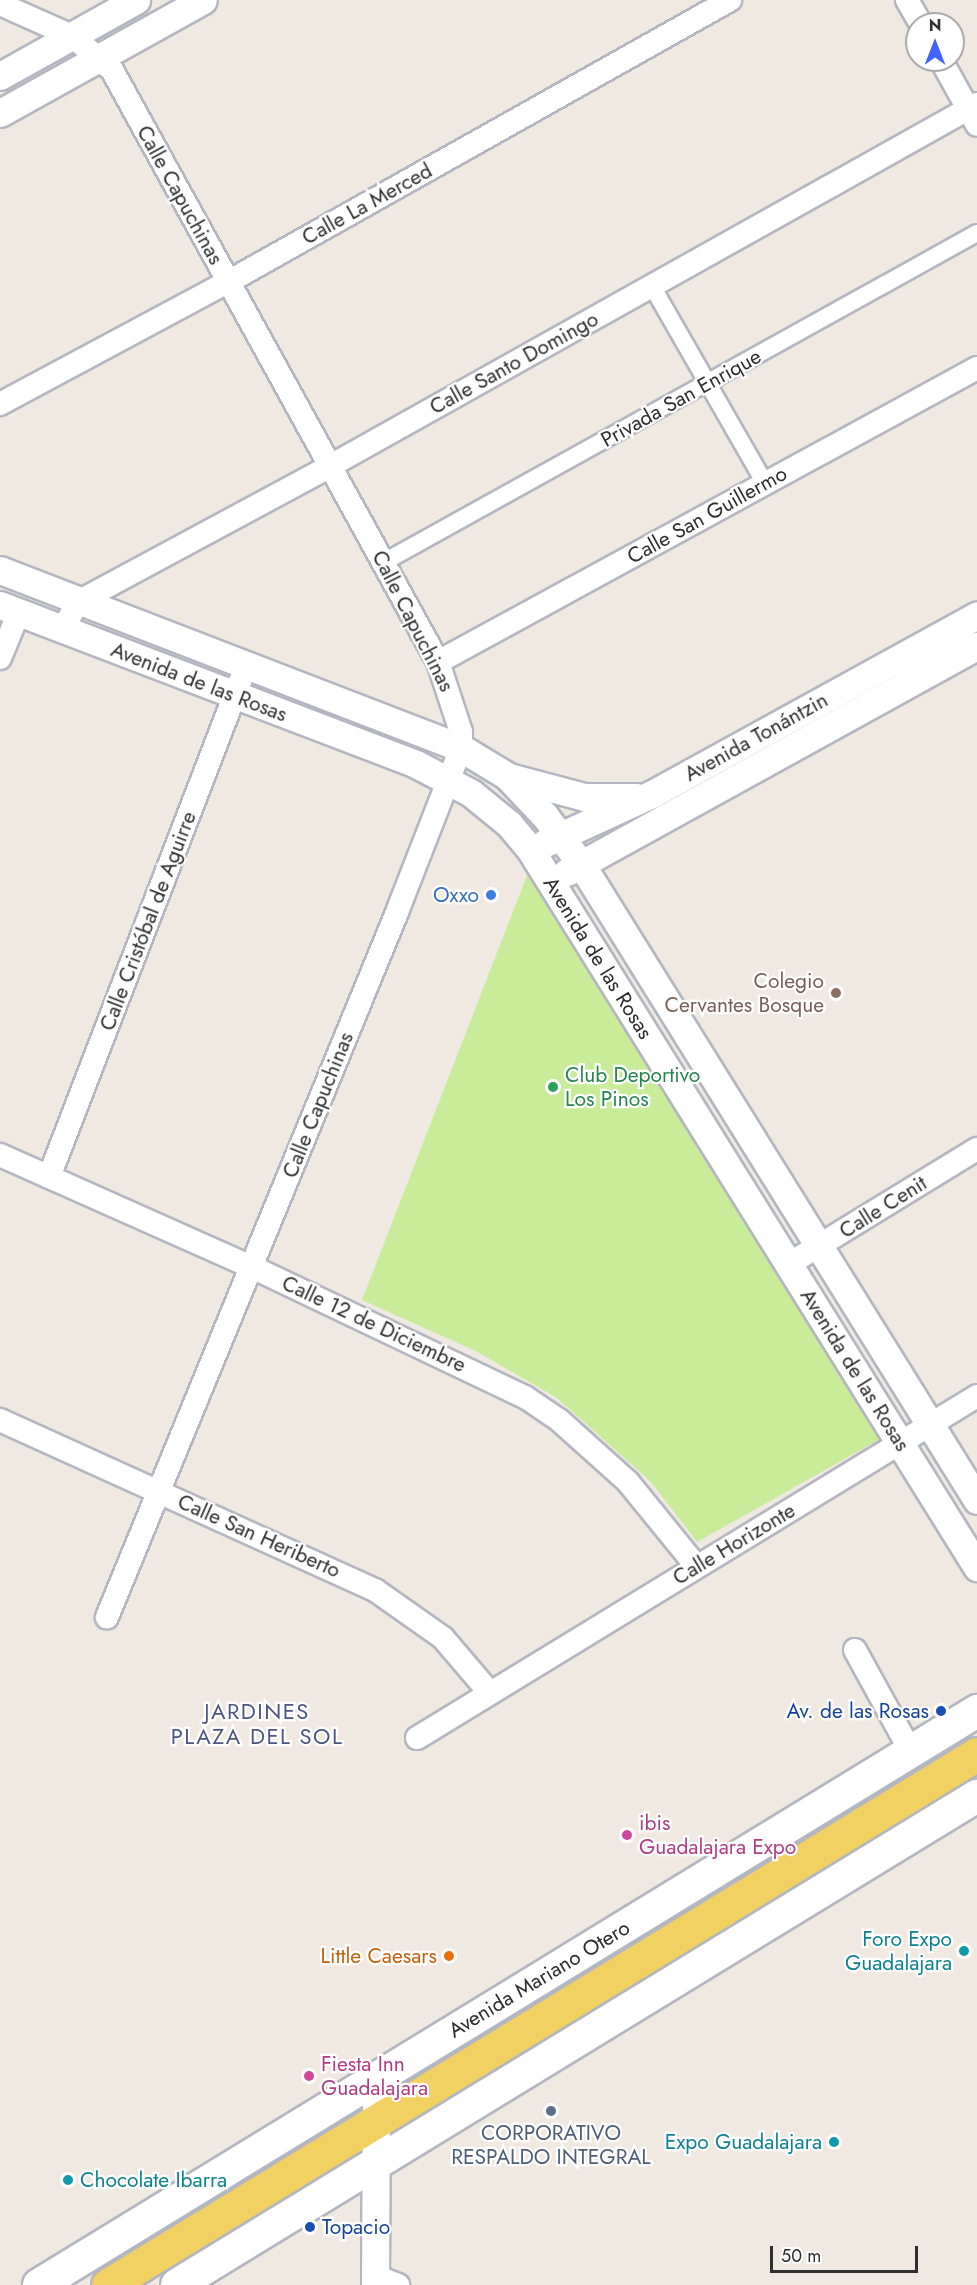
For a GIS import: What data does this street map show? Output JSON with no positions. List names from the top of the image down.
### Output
{
  "streets": {
    "main road": ["Avenida Mariano Otero"],
    "street": [
      "Calle Capuchinas",
      "Calle La Merced",
      "Calle Santo Domingo",
      "Privada San Enrique",
      "Calle San Guillermo",
      "Avenida de las Rosas",
      "Avenida Tonántzin",
      "Calle Cristóbal de Aguirre",
      "Calle Cenit",
      "Calle 12 de Diciembre",
      "Calle San Heriberto",
      "Calle Horizonte"
    ]
  },
  "crossings": [
    ["Calle Capuchinas", "Calle La Merced"],
    ["Calle Capuchinas", "Calle Santo Domingo"],
    ["Calle Capuchinas", "Privada San Enrique"],
    ["Calle Capuchinas", "Calle San Guillermo"],
    ["Calle Capuchinas", "Avenida de las Rosas"],
    ["Calle Capuchinas", "Calle 12 de Diciembre"],
    ["Calle Capuchinas", "Calle San Heriberto"],
    ["Calle Santo Domingo", "Avenida de las Rosas"],
    ["Avenida de las Rosas", "Avenida Tonántzin"],
    ["Avenida de las Rosas", "Calle Cristóbal de Aguirre"],
    ["Avenida de las Rosas", "Calle Cenit"],
    ["Avenida de las Rosas", "Calle Horizonte"],
    ["Calle Cristóbal de Aguirre", "Calle 12 de Diciembre"],
    ["Calle 12 de Diciembre", "Calle Horizonte"],
    ["Calle San Heriberto", "Calle Horizonte"]
  ],
  "districts": ["JARDINES PLAZA DEL SOL"],
  "places": [
    "Oxxo",
    "Colegio Cervantes Bosque",
    "Club Deportivo Los Pinos",
    "Av. de las Rosas",
    "ibis Guadalajara Expo",
    "Foro Expo Guadalajara",
    "Little Caesars",
    "Fiesta Inn Guadalajara",
    "CORPORATIVO RESPALDO INTEGRAL",
    "Expo Guadalajara",
    "Chocolate Ibarra",
    "Topacio"
  ],
  "scale_bar": "50 m",
  "north": "top"
}
